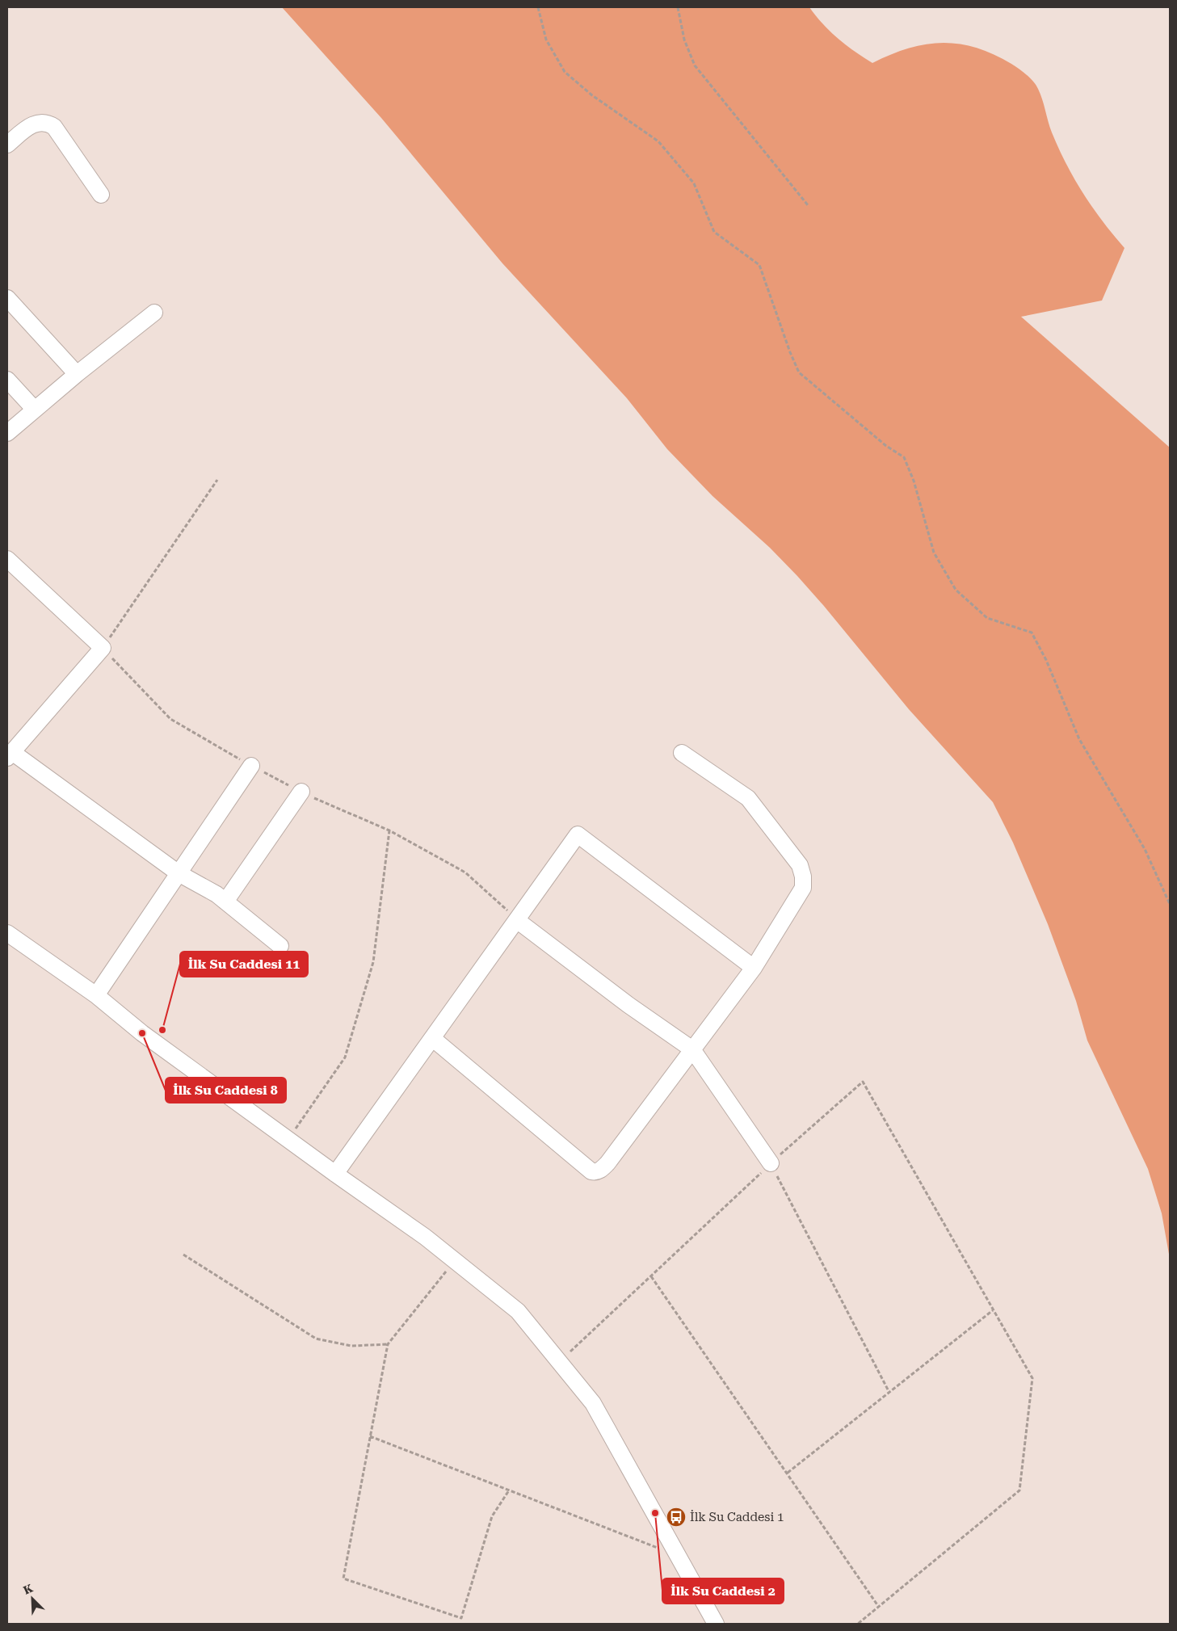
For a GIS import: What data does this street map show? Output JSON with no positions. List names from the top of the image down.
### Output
{
  "places": {
    "other": ["İlk Su Caddesi 11", "İlk Su Caddesi 8", "İlk Su Caddesi 2"],
    "bus stop": ["İlk Su Caddesi 1"]
  },
  "north": "top left"
}
